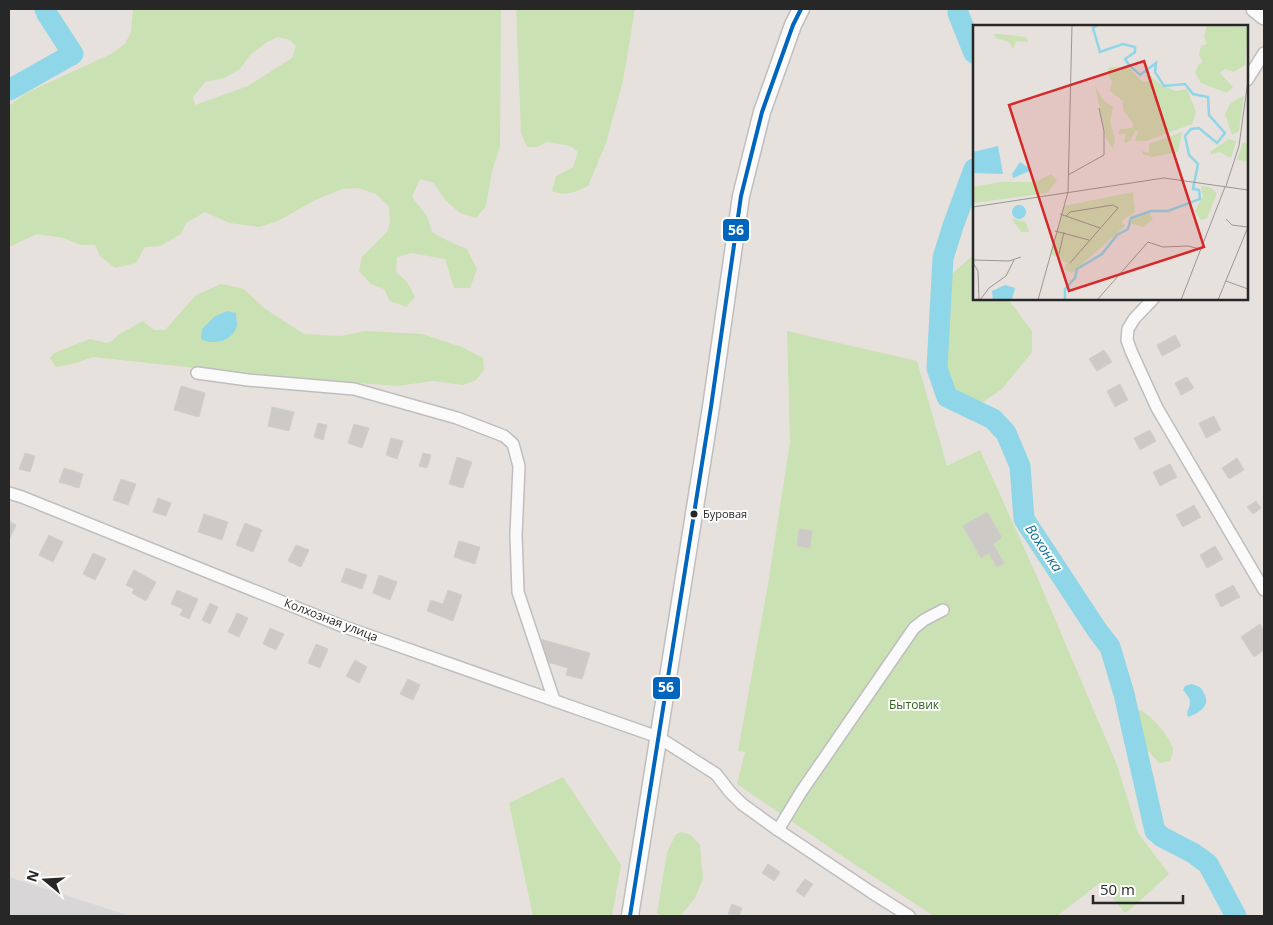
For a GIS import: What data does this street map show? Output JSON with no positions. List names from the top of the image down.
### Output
{
  "streets": {
    "street": ["Колхозная улица"]
  },
  "water": ["Вохонка"],
  "parks": ["Бытовик"],
  "places": ["Буровая"],
  "lines": ["transit line 56"],
  "scale_bar": "50 m",
  "north": "left"
}
